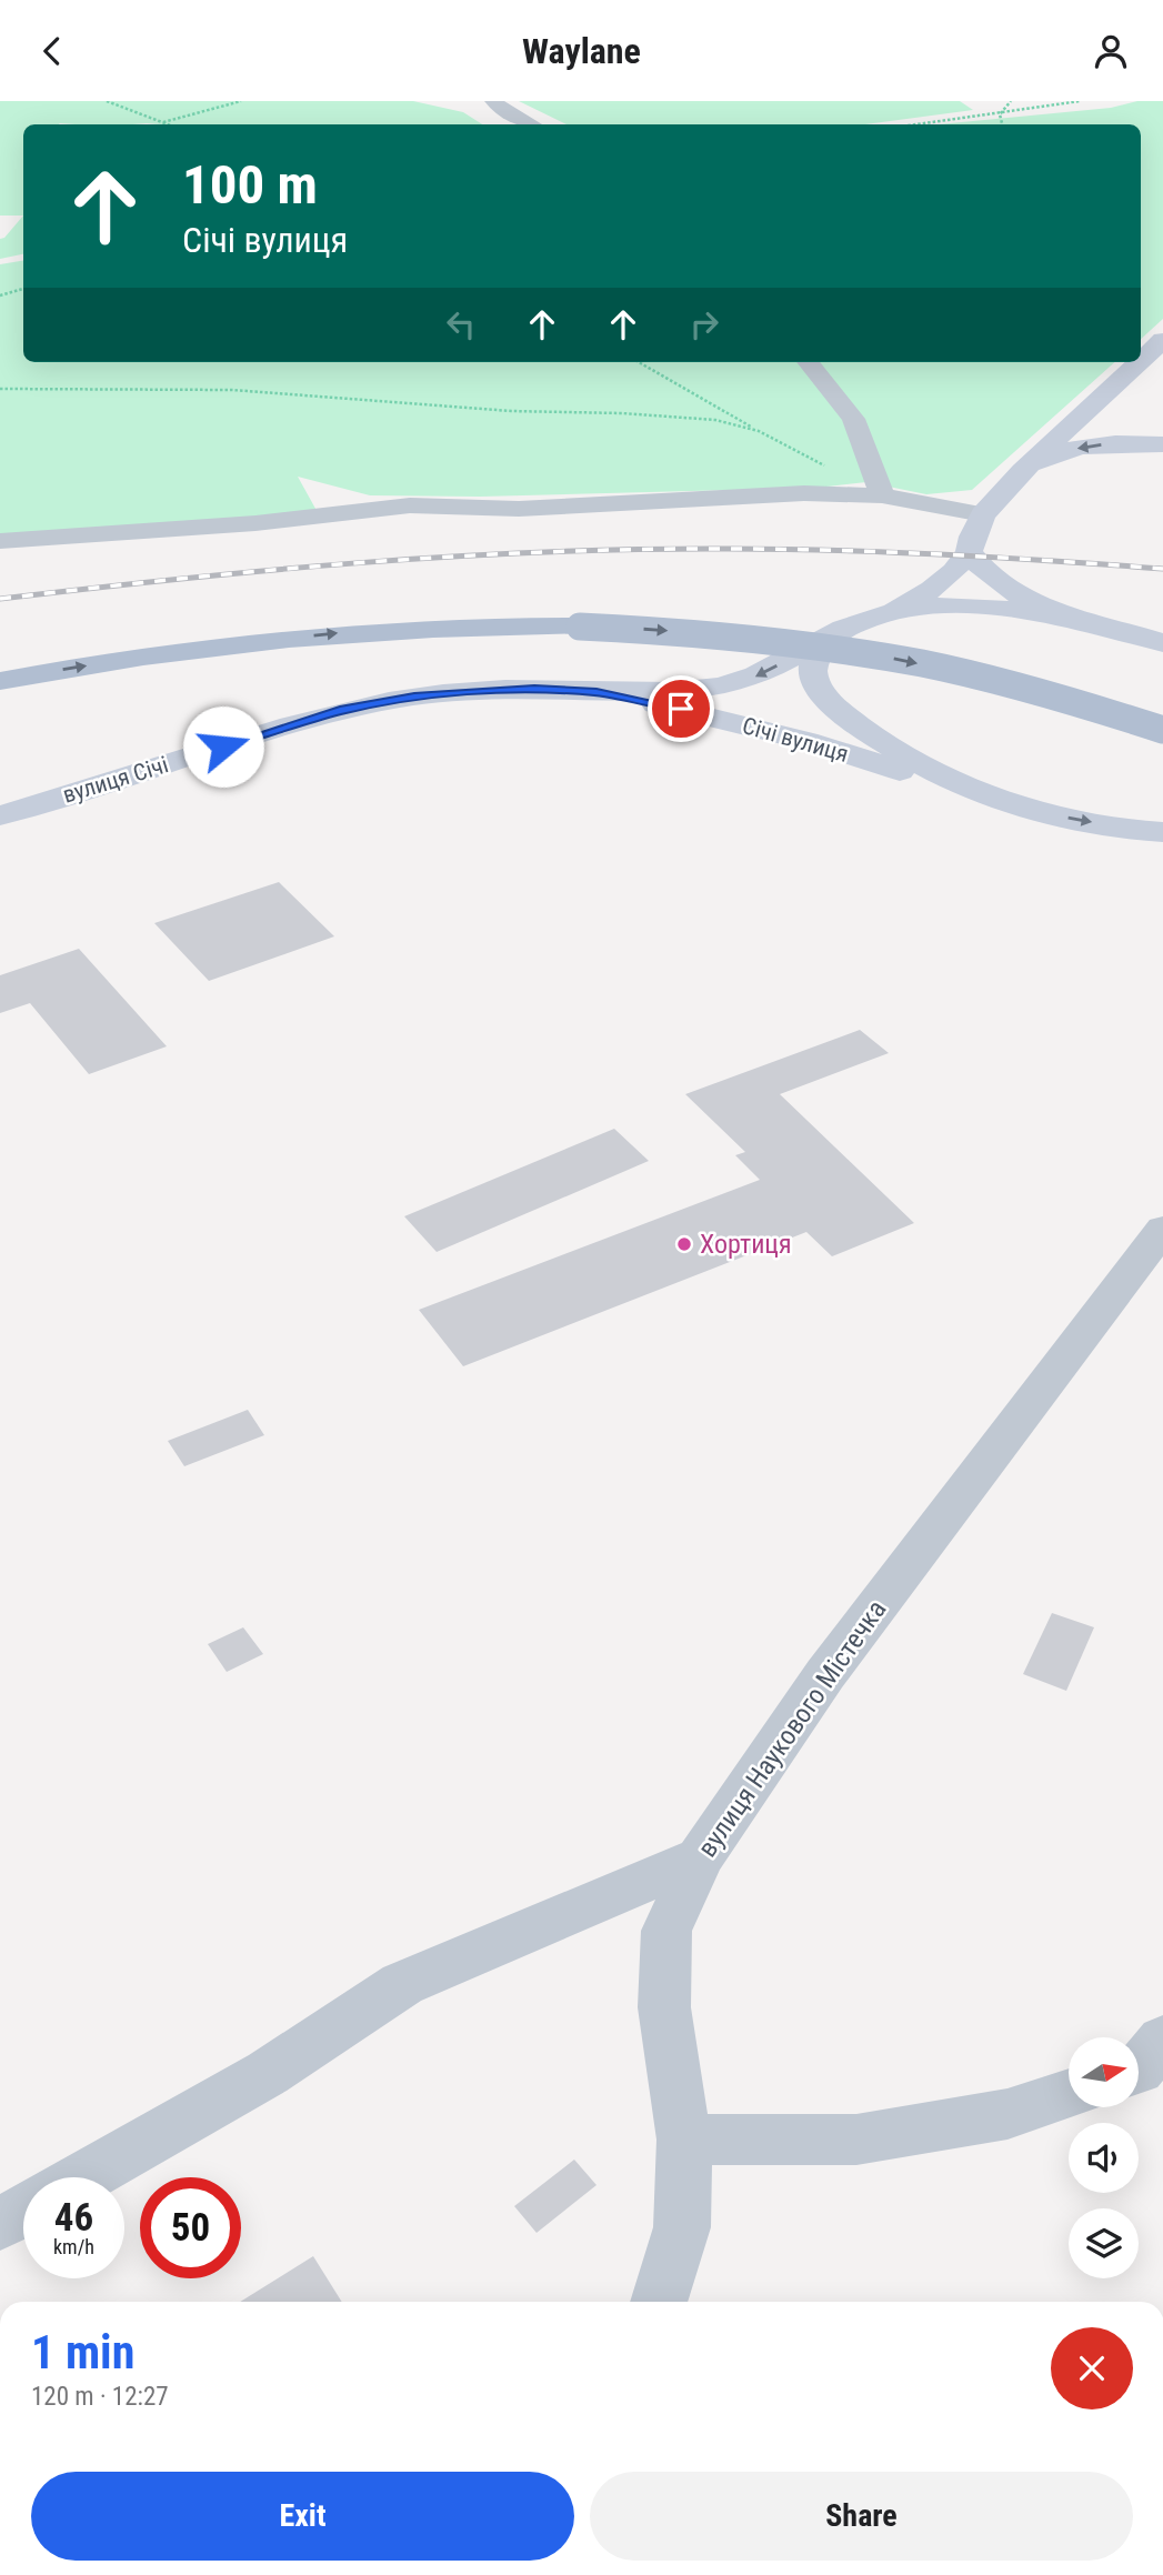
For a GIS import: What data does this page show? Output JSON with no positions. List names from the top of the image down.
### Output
{
  "streets": {
    "main road": ["Січі вулиця", "вулиця Січі"],
    "street": ["вулиця Наукового Містечка"]
  },
  "crossings": [
    ["Січі вулиця", "вулиця Січі"]
  ],
  "places": ["Хортиця"],
  "north": "right",
  "page": {
    "header": "Waylane",
    "turn": ["100 m", "Січі вулиця"],
    "speed": "46 km/h",
    "limit": "50",
    "heading": ["1 min", "120 m · 12:27"],
    "buttons": ["Exit", "Share"]
  }
}
